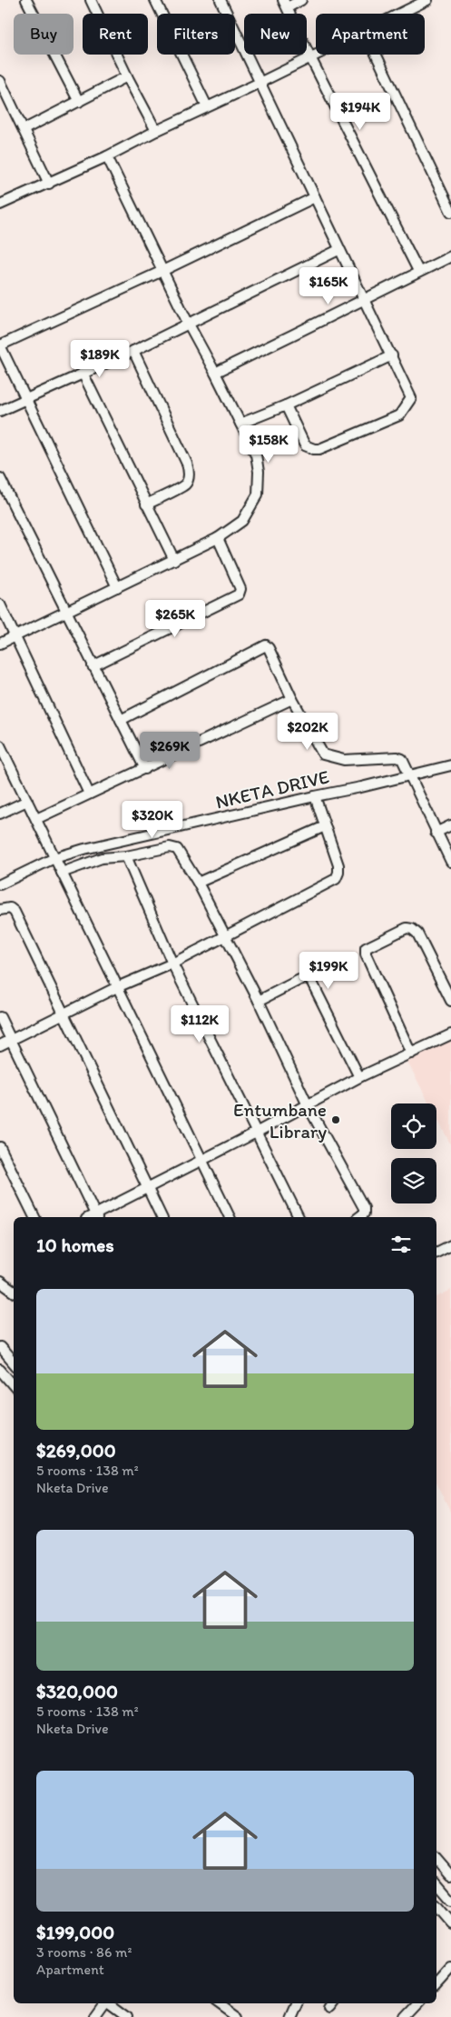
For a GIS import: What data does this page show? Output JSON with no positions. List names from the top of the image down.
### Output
{
  "streets": {
    "street": ["NKETA DRIVE"]
  },
  "places": ["Entumbane Library"],
  "page": {
    "chip": [
      "Buy",
      "Rent",
      "Filters",
      "New",
      "Apartment"
    ],
    "price": [
      "$194K",
      "$165K",
      "$189K",
      "$158K",
      "$265K",
      "$202K",
      "$269K",
      "$320K",
      "$199K",
      "$112K"
    ],
    "heading": "10 homes",
    "list": [
      {
        "name": "$269,000",
        "note": "5 rooms · 138 m² · Nketa Drive"
      },
      {
        "name": "$320,000",
        "note": "5 rooms · 138 m² · Nketa Drive"
      },
      {
        "name": "$199,000",
        "note": "3 rooms · 86 m² · Apartment"
      }
    ]
  }
}
